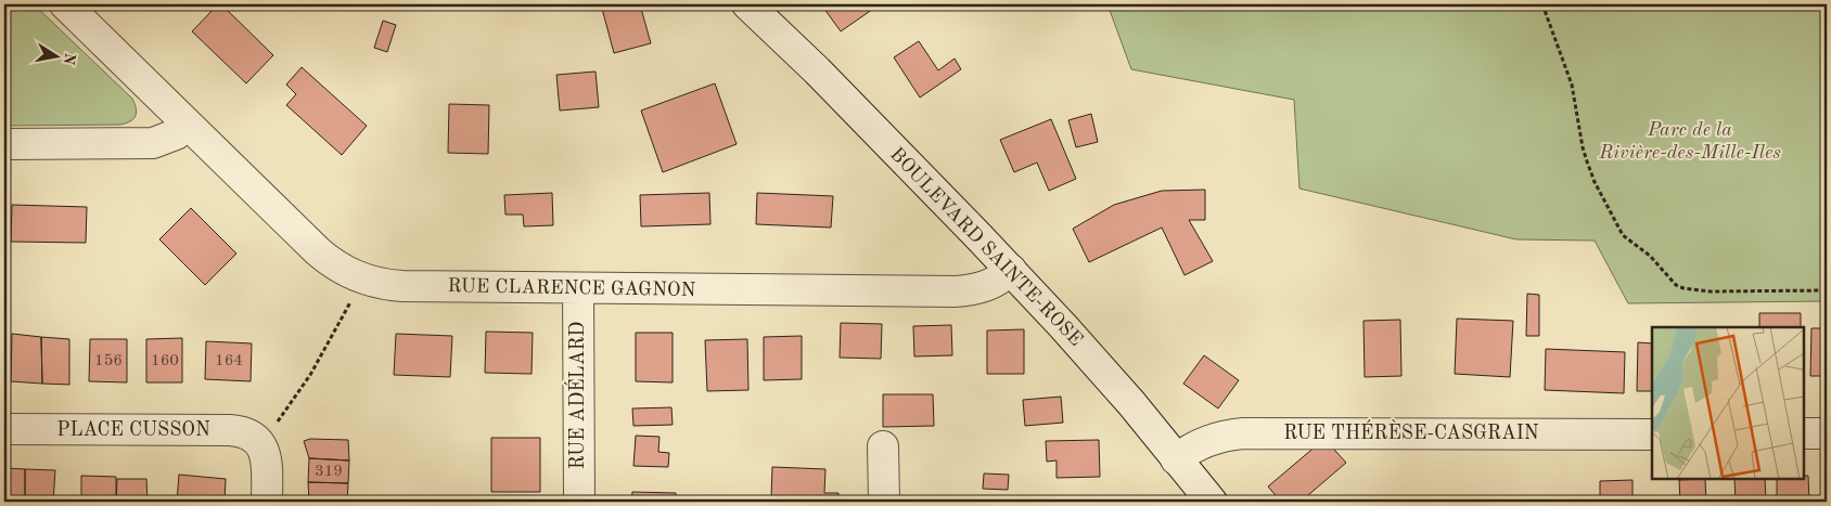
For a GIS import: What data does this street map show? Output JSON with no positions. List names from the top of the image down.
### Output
{
  "streets": {
    "street": [
      "BOULEVARD SAINTE-ROSE",
      "RUE CLARENCE GAGNON",
      "RUE ADÉLARD",
      "PLACE CUSSON",
      "RUE THÉRÈSE-CASGRAIN"
    ]
  },
  "crossings": [
    ["BOULEVARD SAINTE-ROSE", "RUE CLARENCE GAGNON"],
    ["BOULEVARD SAINTE-ROSE", "RUE THÉRÈSE-CASGRAIN"],
    ["RUE CLARENCE GAGNON", "RUE ADÉLARD"]
  ],
  "parks": ["Parc de la Rivière-des-Mille-Iles"],
  "house_numbers": [
    "156",
    "160",
    "164",
    "319"
  ],
  "north": "right"
}
